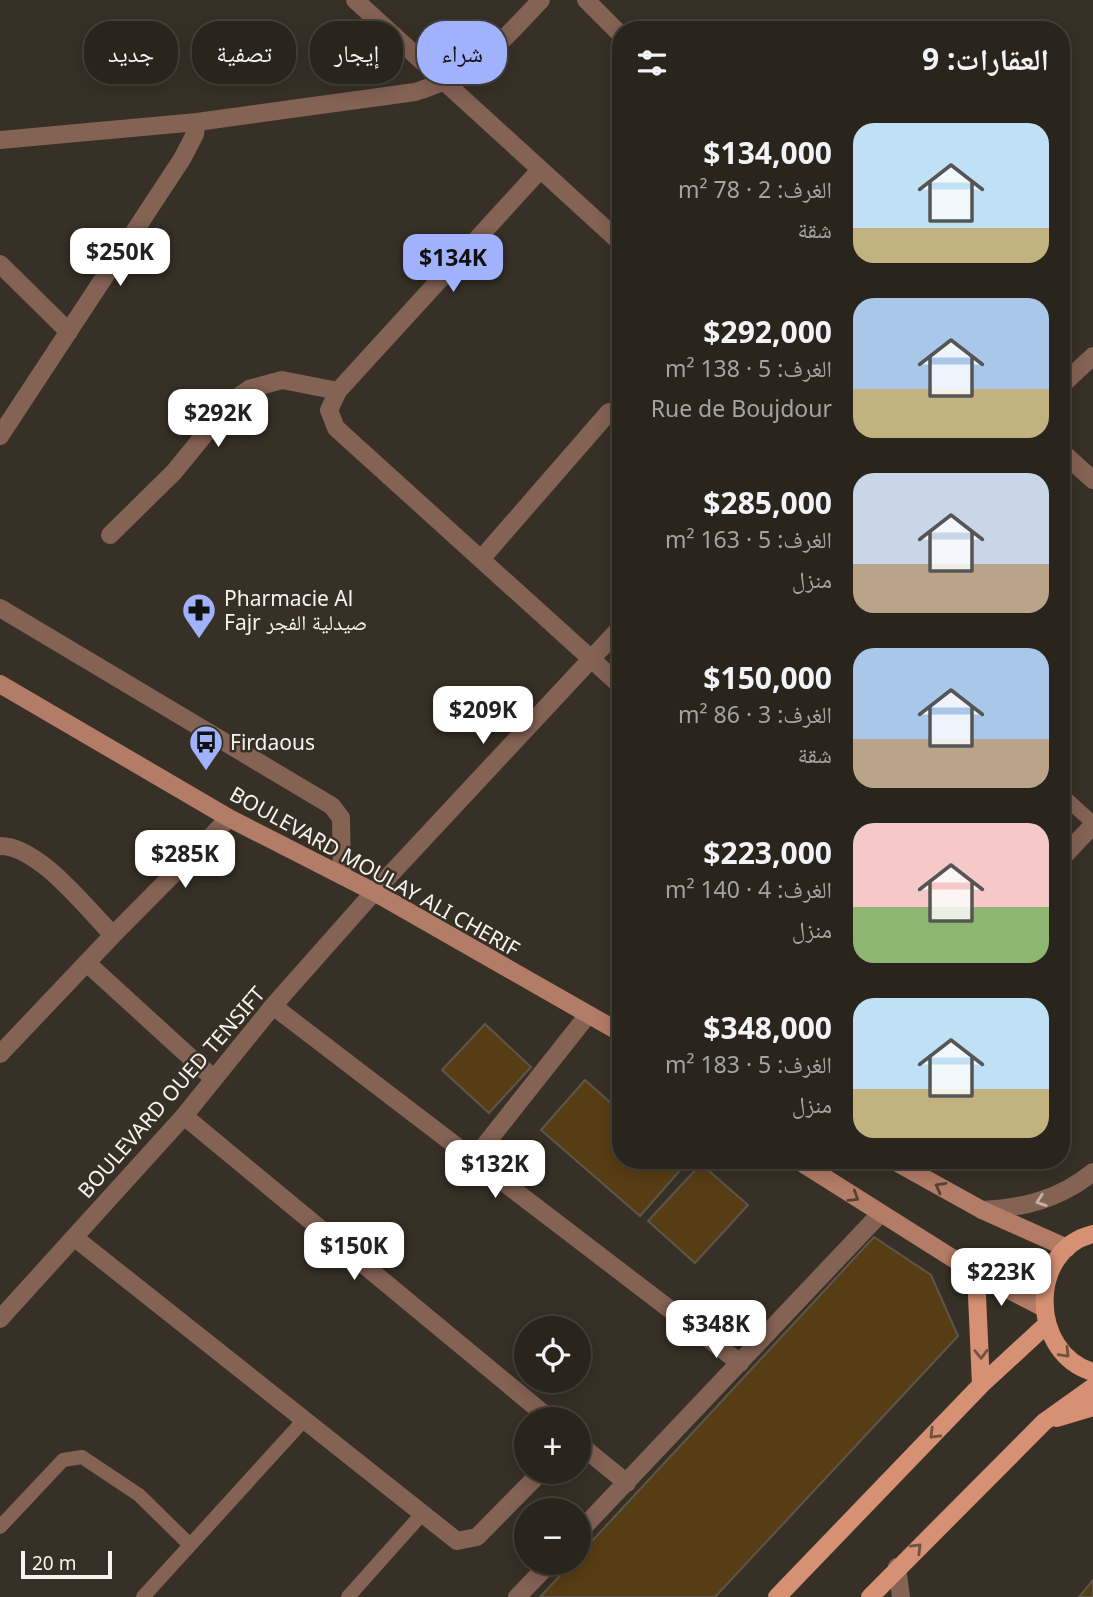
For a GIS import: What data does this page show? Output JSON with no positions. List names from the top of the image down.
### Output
{
  "streets": {
    "main road": ["BOULEVARD MOULAY ALI CHERIF"],
    "street": ["BOULEVARD OUED TENSIFT"]
  },
  "crossings": [
    ["BOULEVARD MOULAY ALI CHERIF", "BOULEVARD OUED TENSIFT"]
  ],
  "places": {
    "pharmacy": ["Pharmacie Al Fajr صيدلية الفجر"],
    "bus stop": ["Firdaous"]
  },
  "scale_bar": "20 m",
  "page": {
    "chip": [
      "شراء",
      "إيجار",
      "تصفية",
      "جديد"
    ],
    "heading": "العقارات: 9",
    "list": [
      {
        "name": "$134,000",
        "note": "الغرف: 2 · 78 m² · شقة"
      },
      {
        "name": "$292,000",
        "note": "الغرف: 5 · 138 m² · Rue de Boujdour"
      },
      {
        "name": "$285,000",
        "note": "الغرف: 5 · 163 m² · منزل"
      },
      {
        "name": "$150,000",
        "note": "الغرف: 3 · 86 m² · شقة"
      },
      {
        "name": "$223,000",
        "note": "الغرف: 4 · 140 m² · منزل"
      },
      {
        "name": "$348,000",
        "note": "الغرف: 5 · 183 m² · منزل"
      }
    ],
    "price": [
      "$250K",
      "$134K",
      "$292K",
      "$209K",
      "$285K",
      "$132K",
      "$150K",
      "$223K",
      "$348K"
    ],
    "map_buttons": ["+", "−"],
    "scale": "20 m"
  }
}
